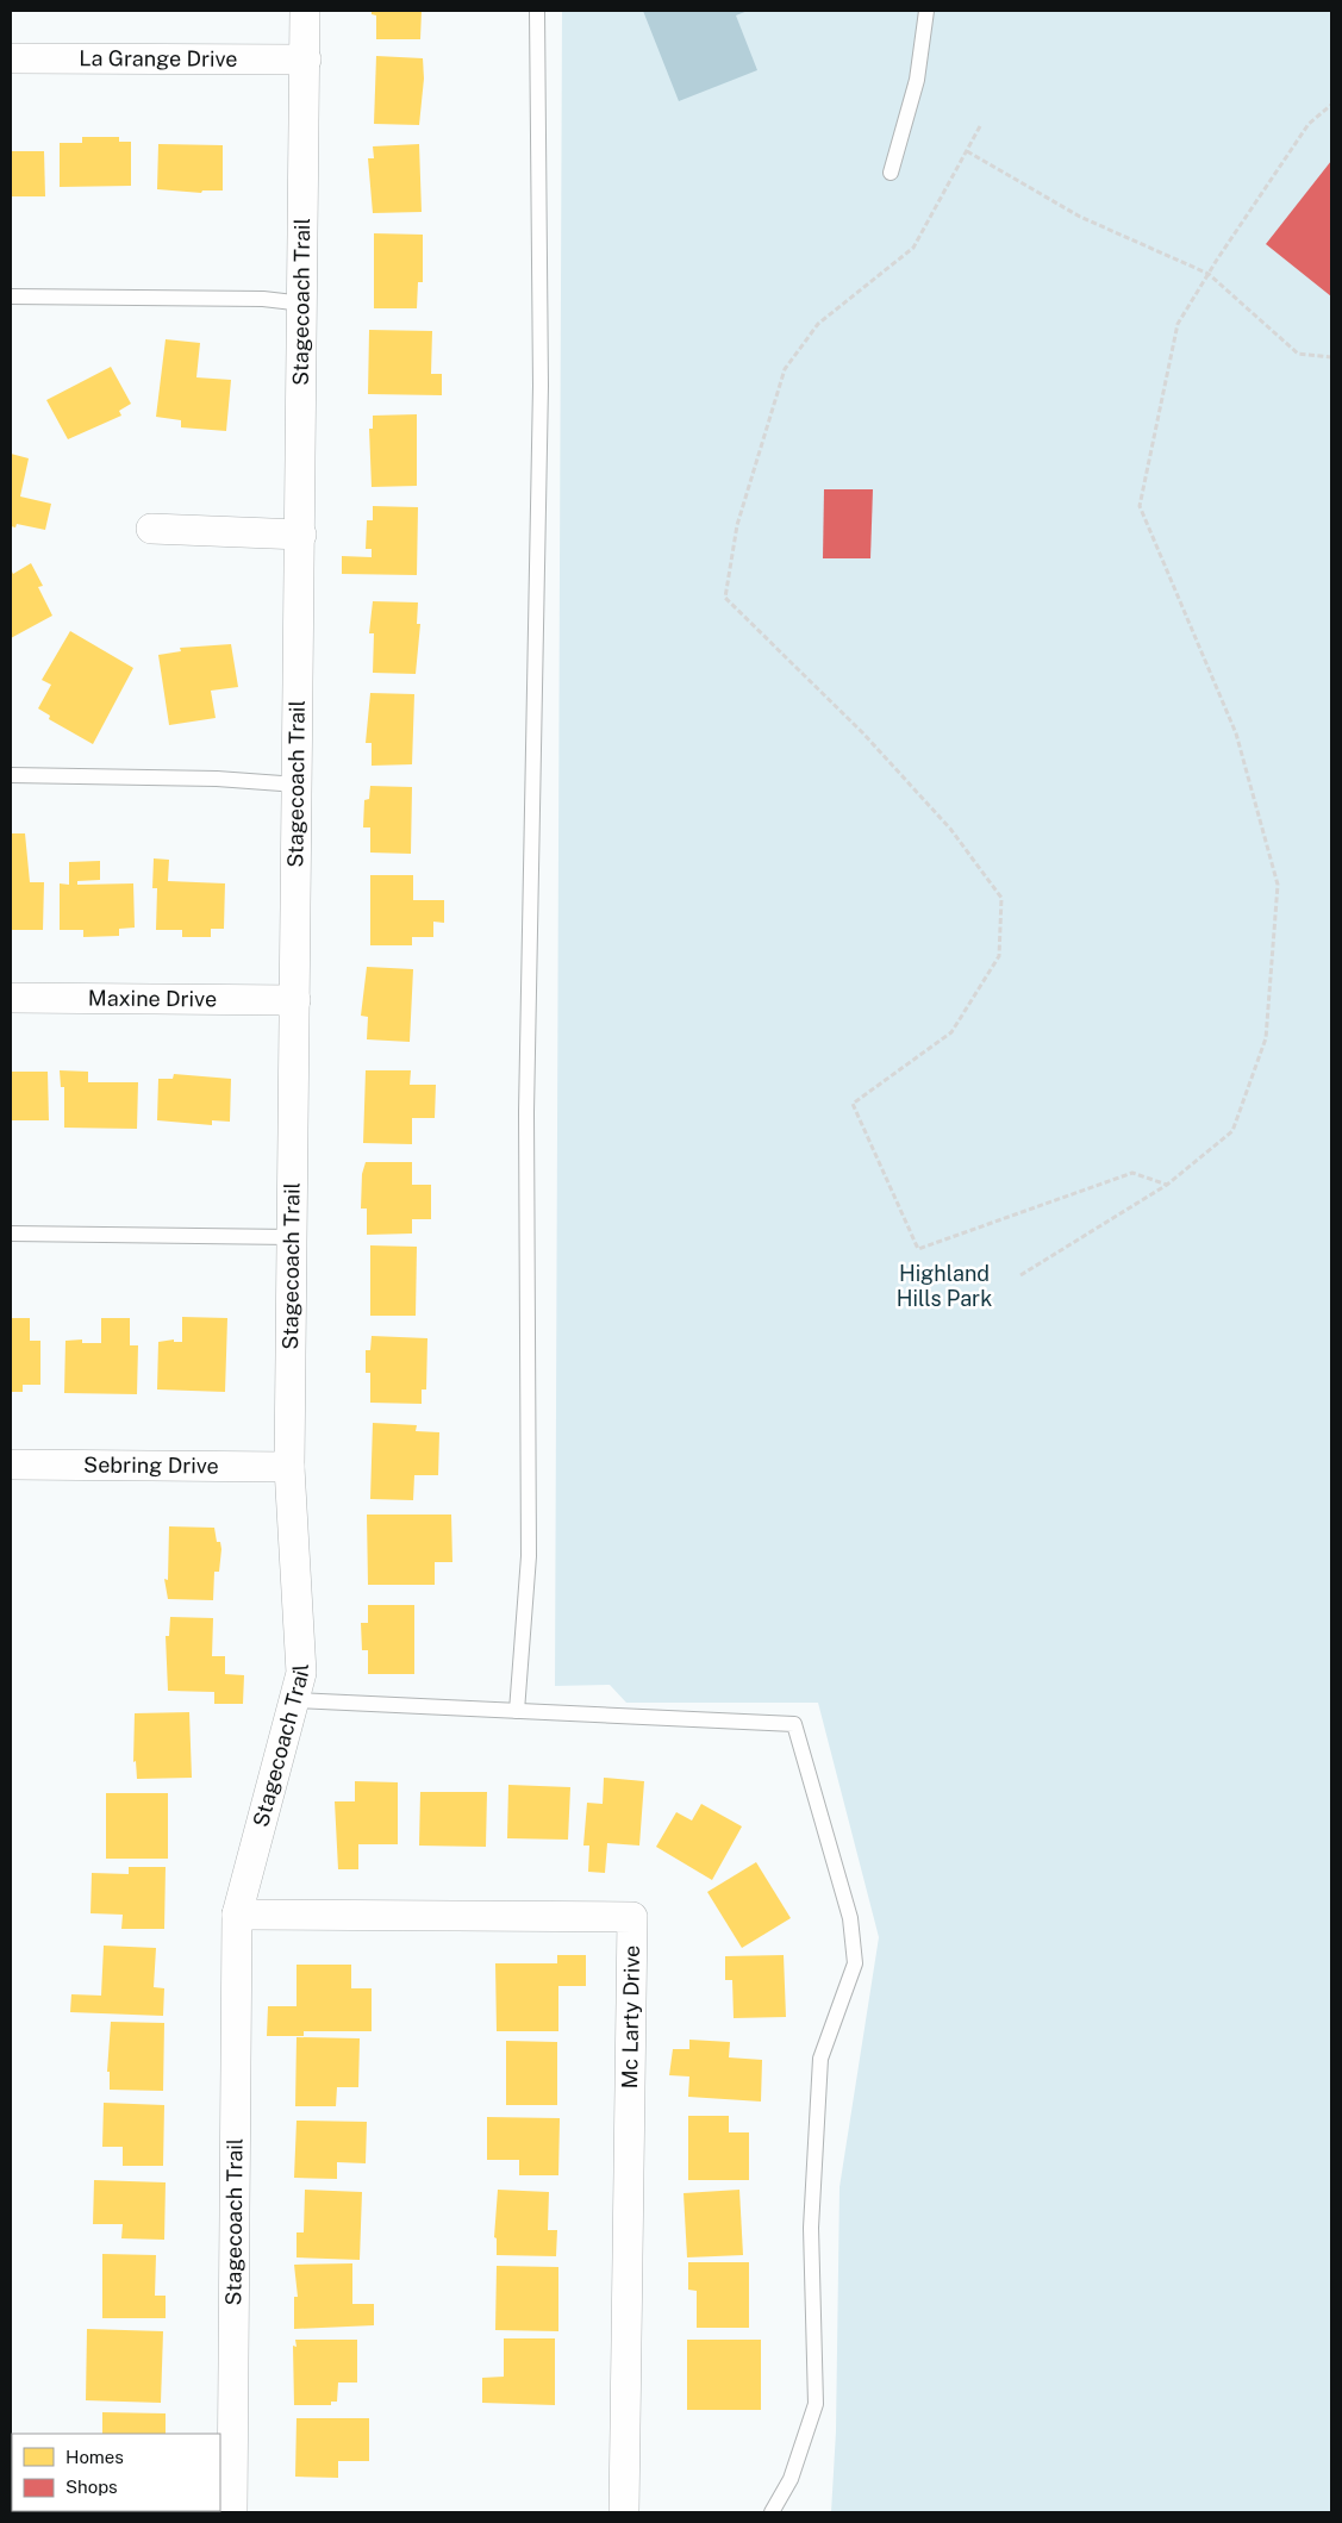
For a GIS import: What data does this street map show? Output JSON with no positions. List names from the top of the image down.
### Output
{
  "streets": {
    "street": [
      "La Grange Drive",
      "Stagecoach Trail",
      "Maxine Drive",
      "Sebring Drive",
      "Mc Larty Drive"
    ]
  },
  "crossings": [
    ["La Grange Drive", "Stagecoach Trail"],
    ["Stagecoach Trail", "Maxine Drive"],
    ["Stagecoach Trail", "Sebring Drive"],
    ["Stagecoach Trail", "Mc Larty Drive"]
  ],
  "parks": ["Highland Hills Park"],
  "legend": ["Homes", "Shops"]
}
